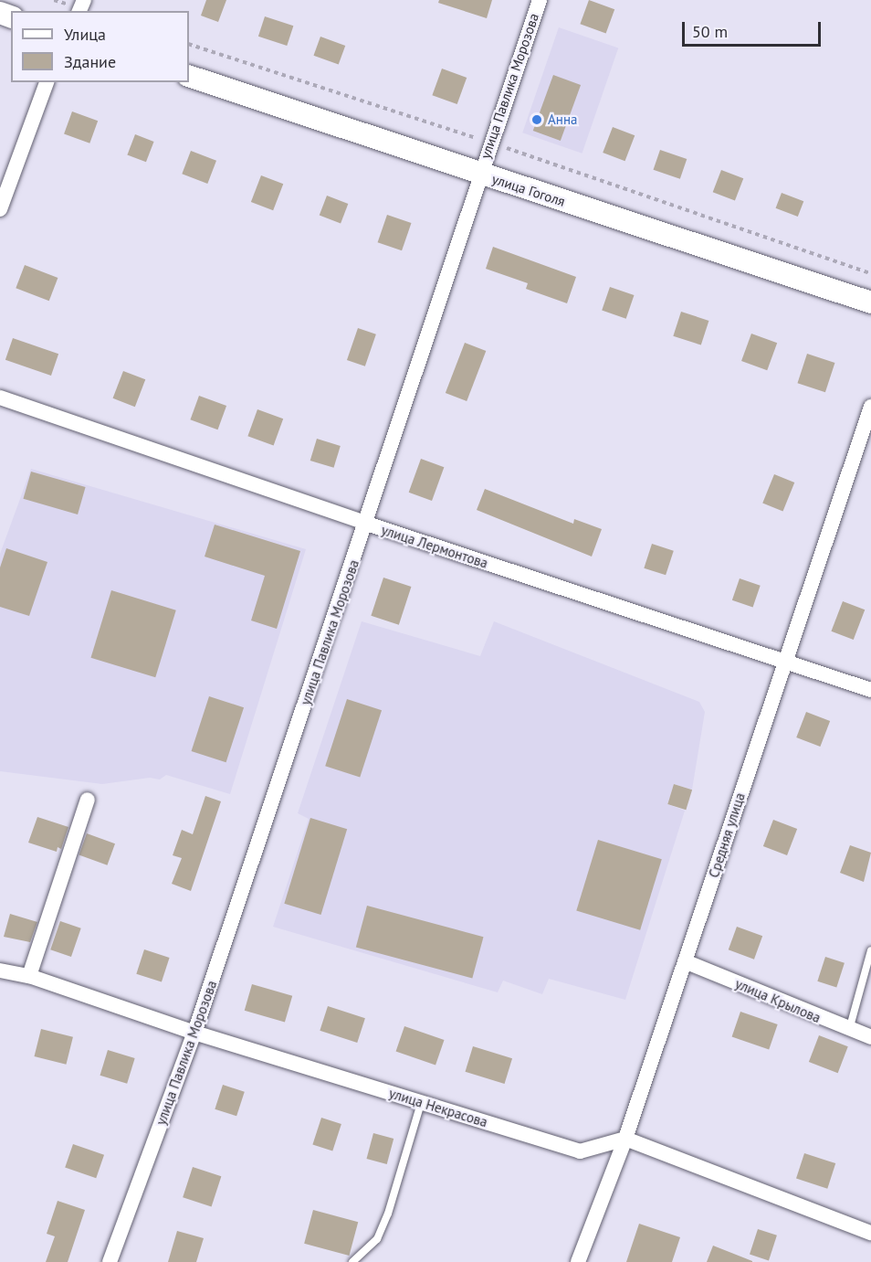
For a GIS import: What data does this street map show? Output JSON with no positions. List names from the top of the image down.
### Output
{
  "streets": {
    "street": [
      "улица Павлика Морозова",
      "улица Гоголя",
      "улица Лермонтова",
      "Средняя улица",
      "улица Крылова",
      "улица Некрасова"
    ]
  },
  "crossings": [
    ["улица Павлика Морозова", "улица Гоголя"],
    ["улица Павлика Морозова", "улица Лермонтова"],
    ["улица Павлика Морозова", "улица Некрасова"],
    ["улица Лермонтова", "Средняя улица"],
    ["Средняя улица", "улица Крылова"],
    ["Средняя улица", "улица Некрасова"]
  ],
  "places": ["Анна"],
  "legend": ["Улица", "Здание"],
  "scale_bar": "50 m"
}
